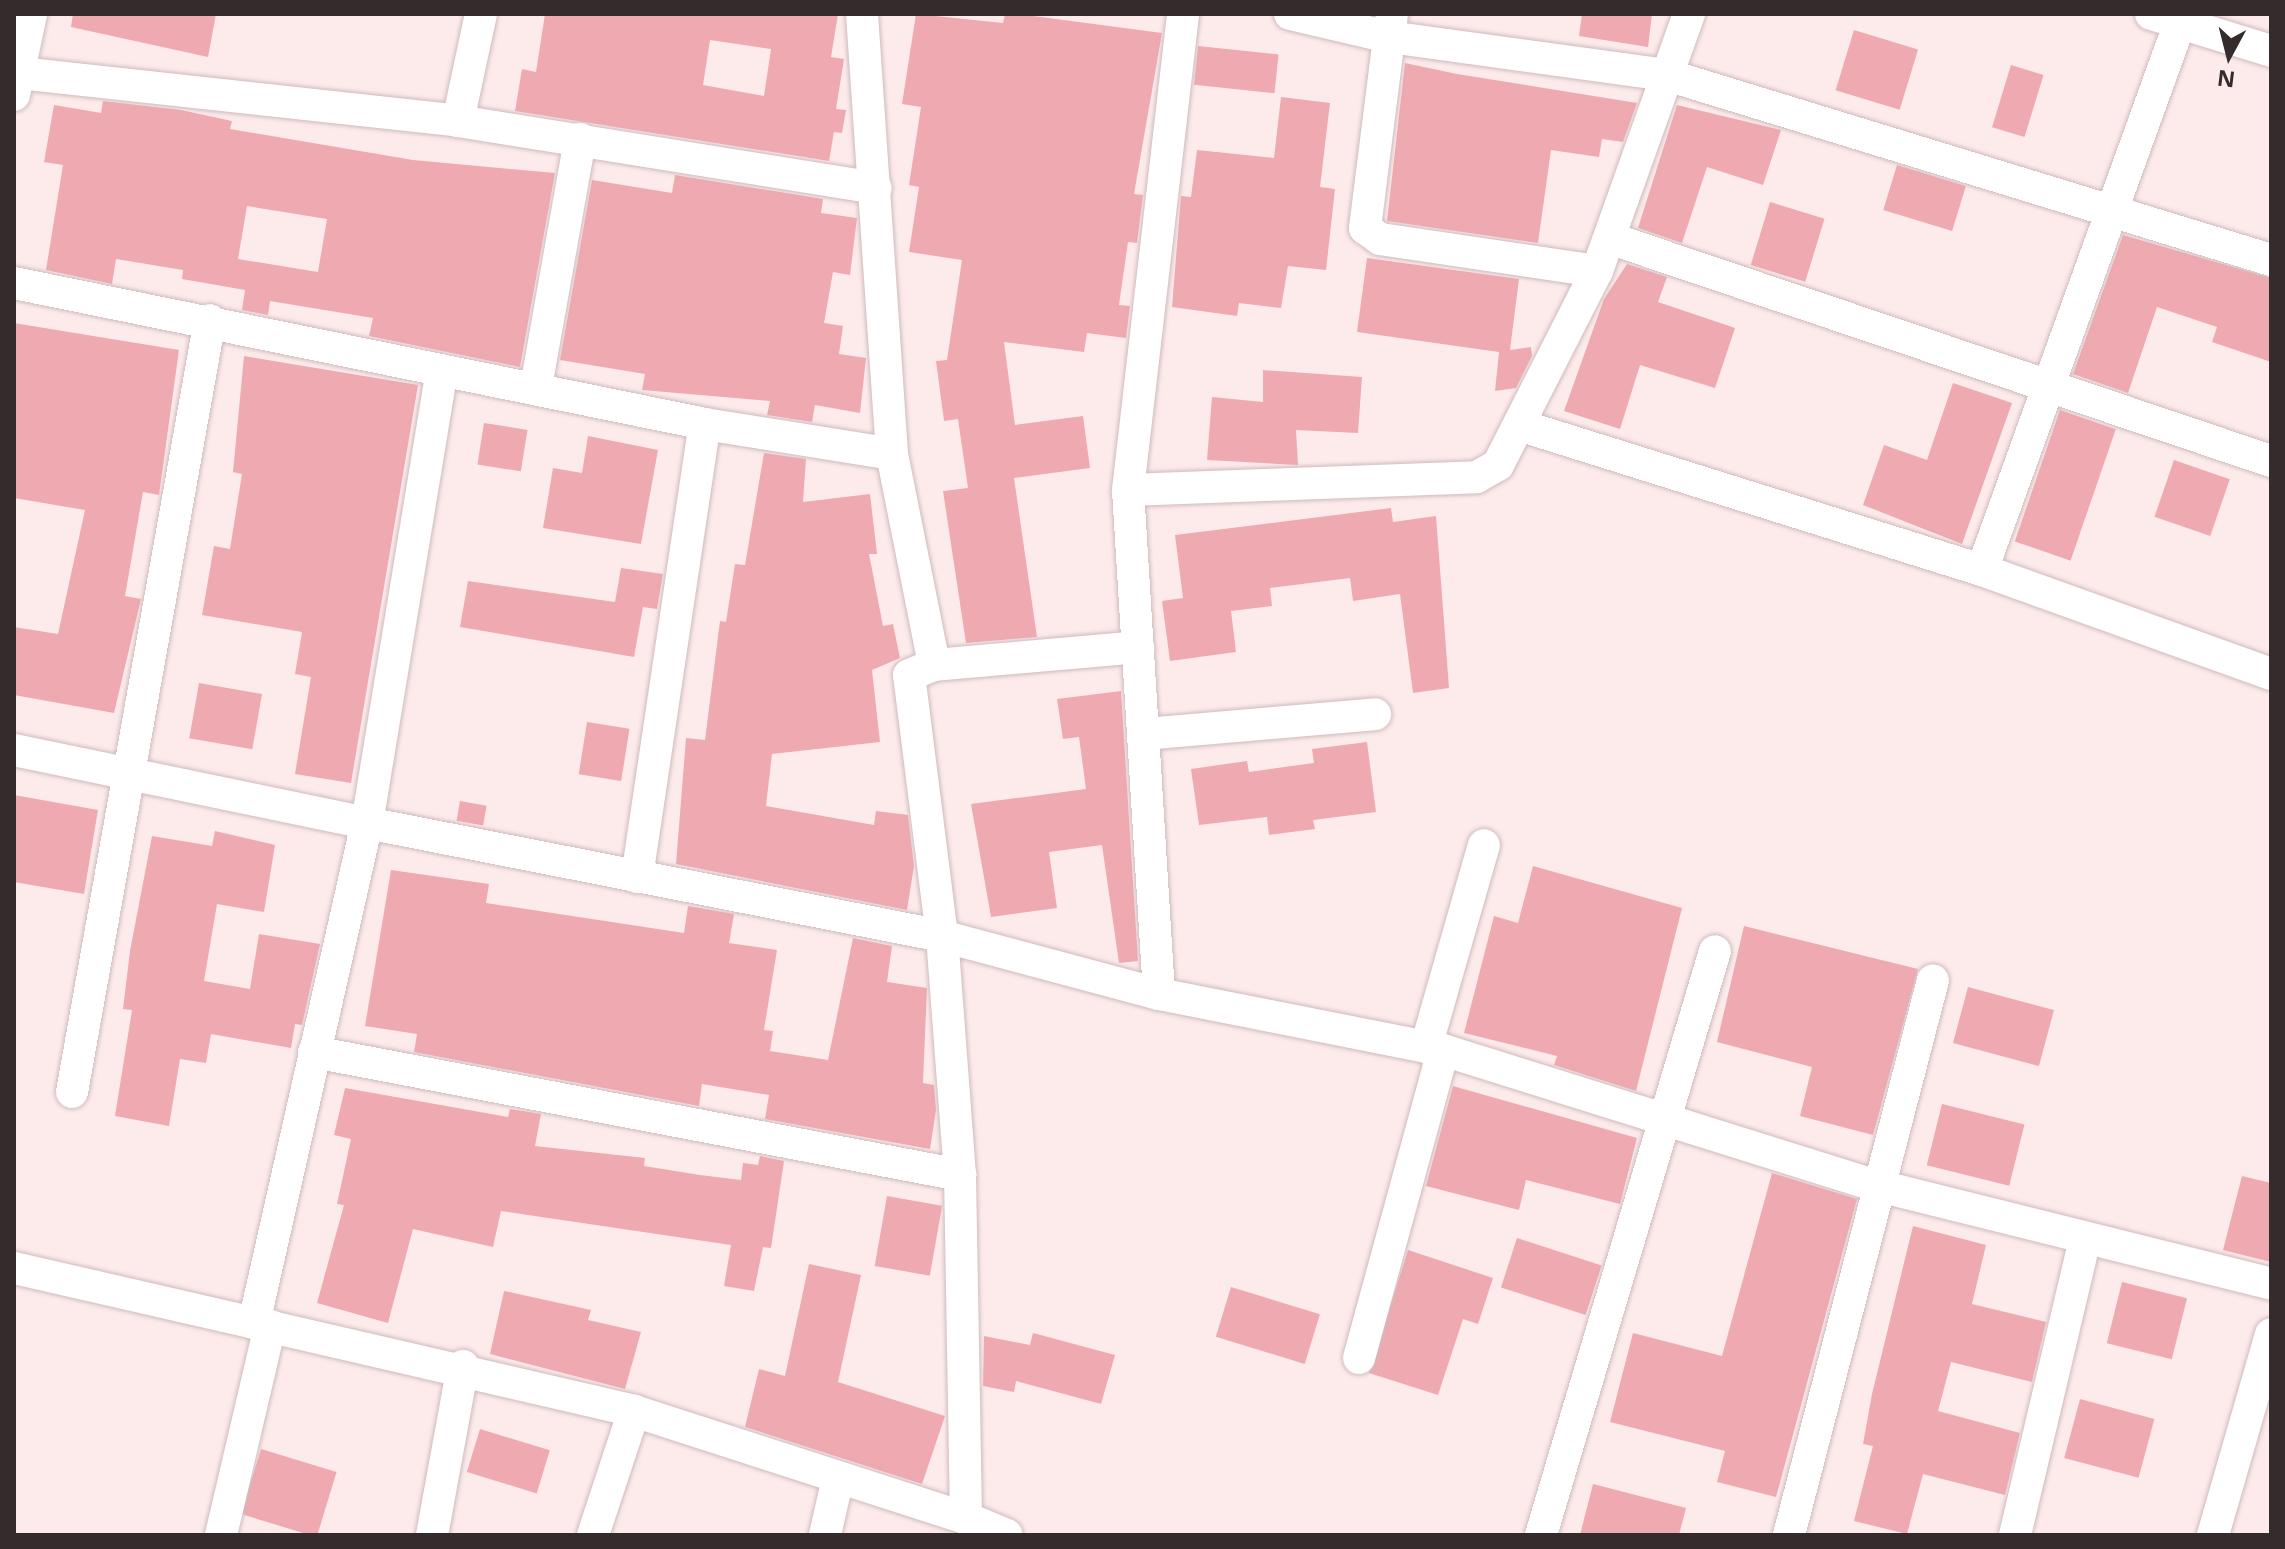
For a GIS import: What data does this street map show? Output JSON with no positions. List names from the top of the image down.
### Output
{
  "north": "bottom"
}
